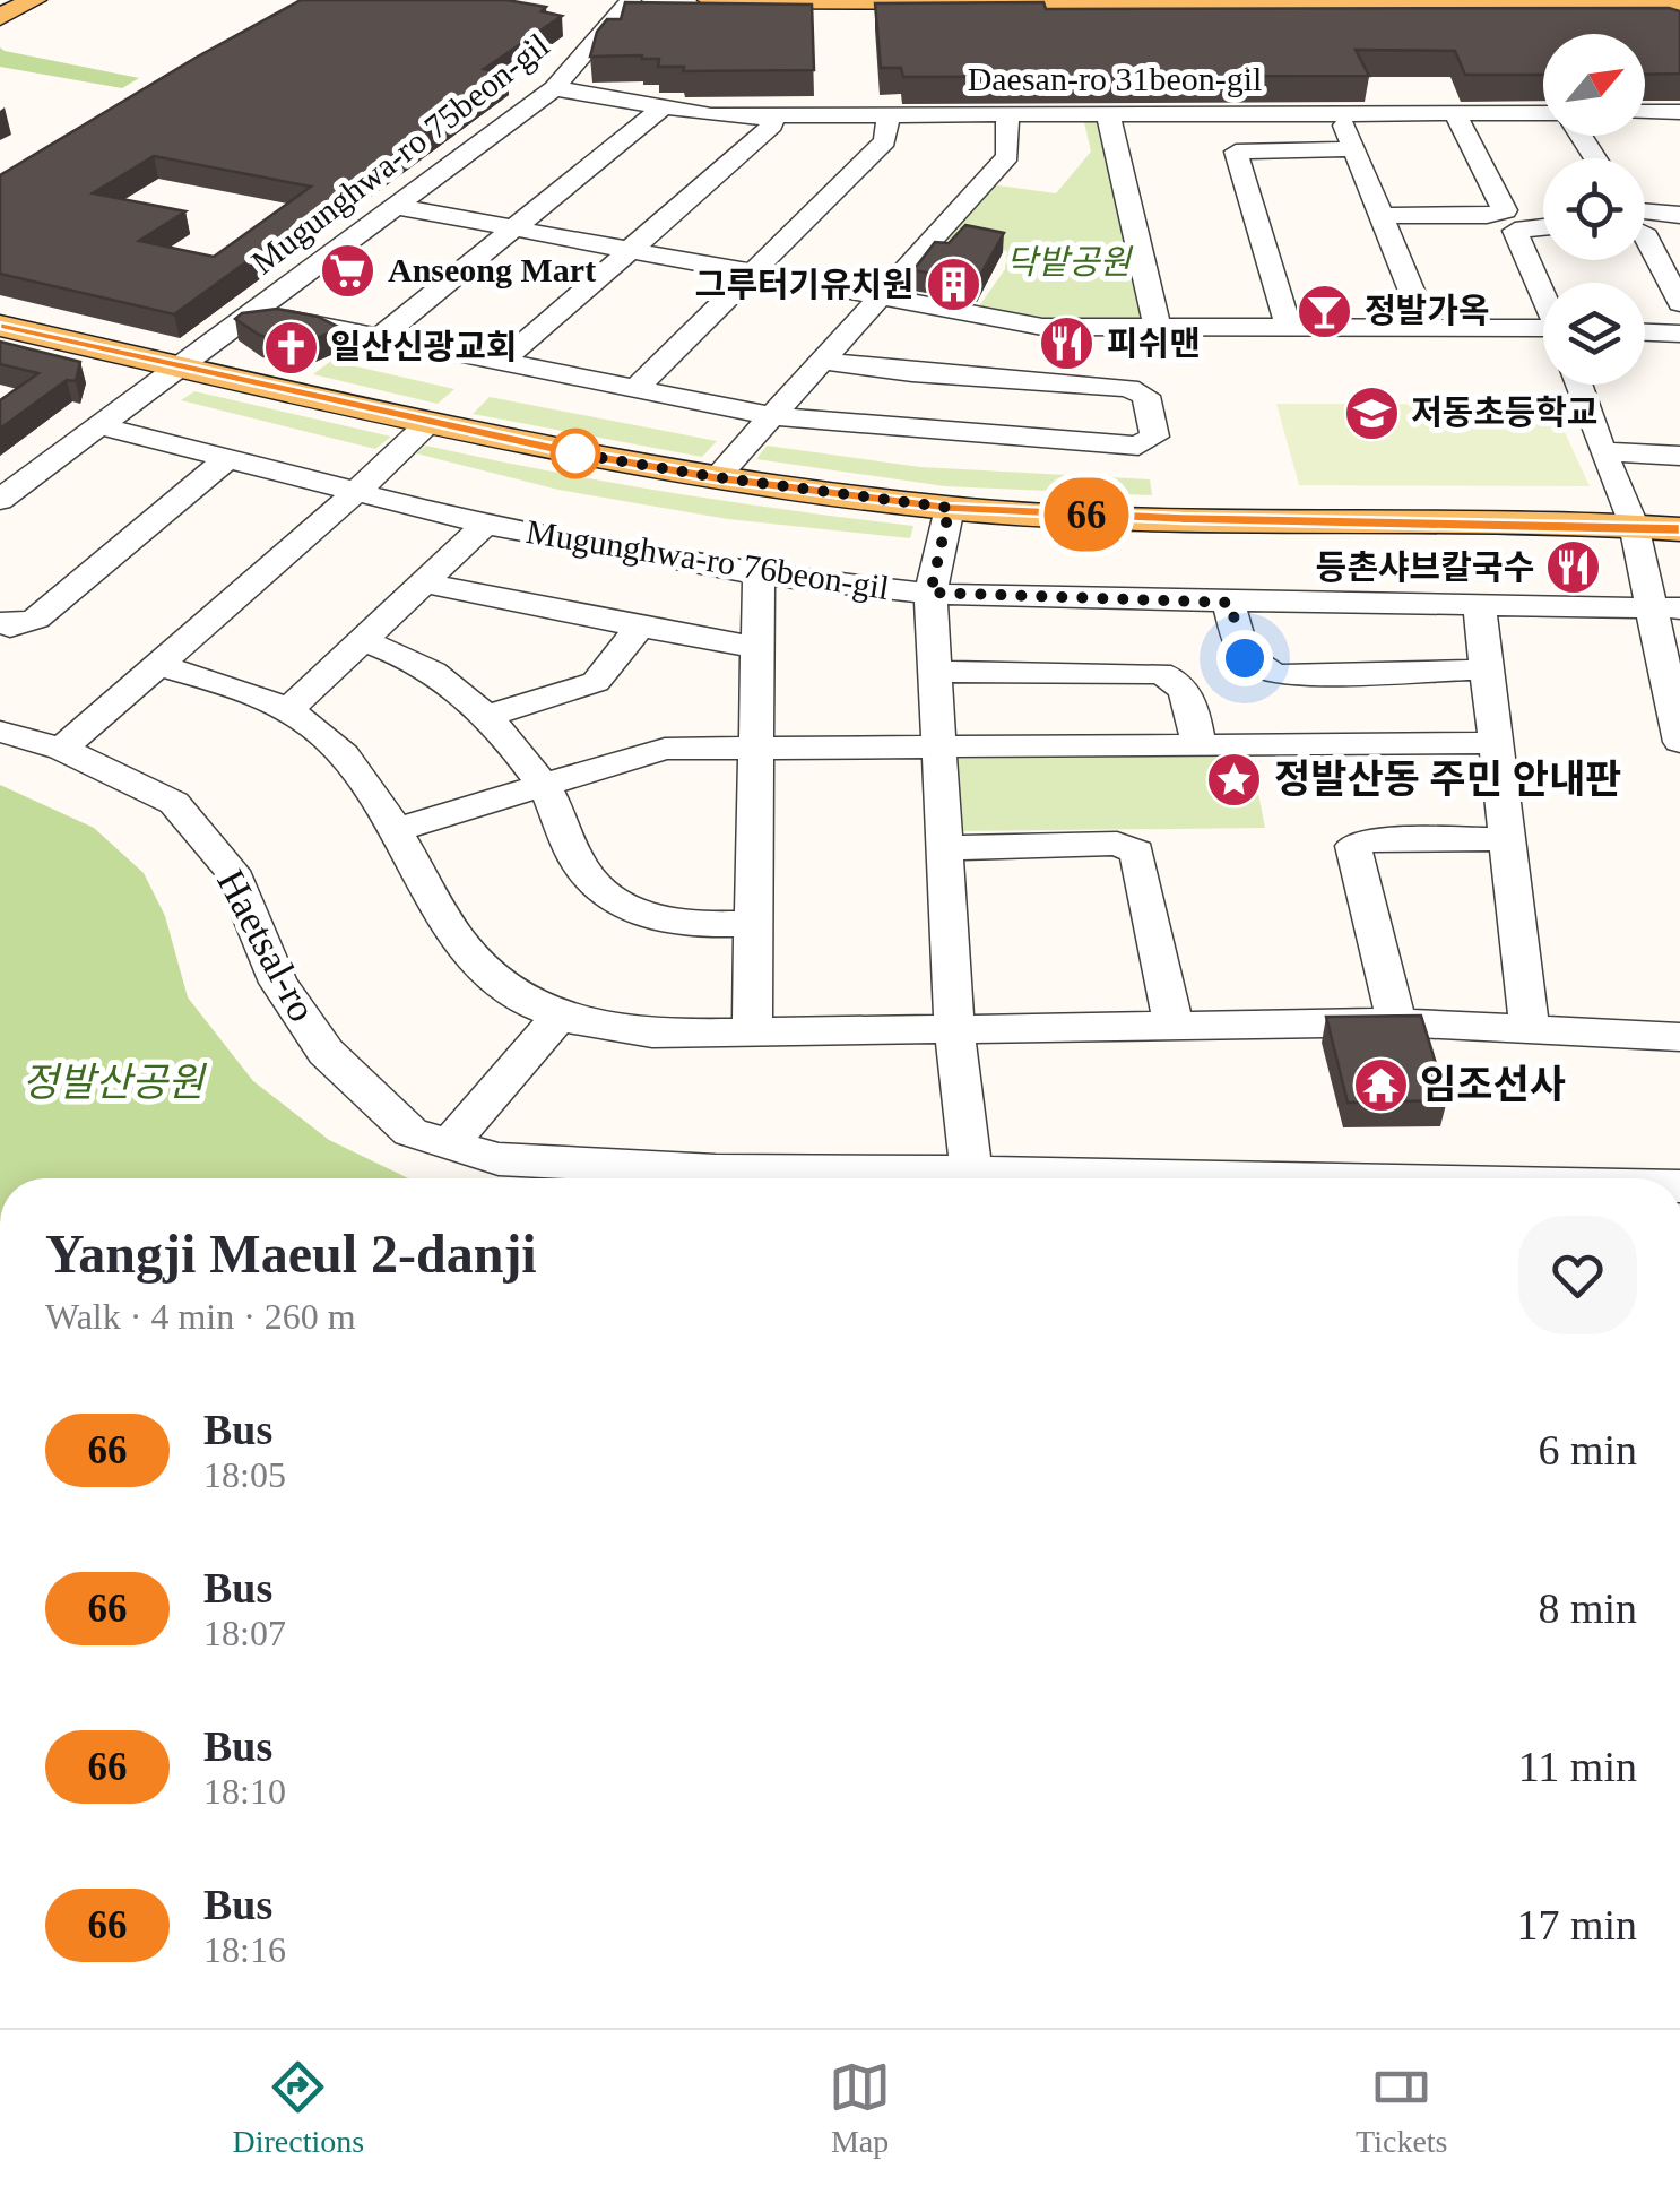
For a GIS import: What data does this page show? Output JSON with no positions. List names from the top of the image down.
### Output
{
  "streets": {
    "street": [
      "Daesan-ro 31beon-gil",
      "Mugunghwa-ro 75beon-gil",
      "Mugunghwa-ro 76beon-gil",
      "Haetsal-ro"
    ]
  },
  "crossings": [
    ["Daesan-ro 31beon-gil", "Mugunghwa-ro 75beon-gil"]
  ],
  "parks": ["닥밭공원", "정발산공원"],
  "places": {
    "supermarket": ["Anseong Mart"],
    "building": ["그루터기유치원"],
    "bar": ["정발가옥"],
    "restaurant": ["피쉬맨", "등촌샤브칼국수"],
    "church": ["일산신광교회"],
    "school or university": ["저동초등학교"],
    "place": ["정발산동 주민 안내판"],
    "temple": ["임조선사"]
  },
  "lines": ["bus line 66"],
  "north": "top right",
  "page": {
    "on_map": "66",
    "heading": ["Yangji Maeul 2-danji", "Walk · 4 min · 260 m"],
    "list": [
      {
        "mark": "66",
        "name": "Bus",
        "note": "18:05",
        "value": "6 min"
      },
      {
        "mark": "66",
        "name": "Bus",
        "note": "18:07",
        "value": "8 min"
      },
      {
        "mark": "66",
        "name": "Bus",
        "note": "18:10",
        "value": "11 min"
      },
      {
        "mark": "66",
        "name": "Bus",
        "note": "18:16",
        "value": "17 min"
      }
    ],
    "tabs": ["Directions", "Map", "Tickets"]
  }
}
